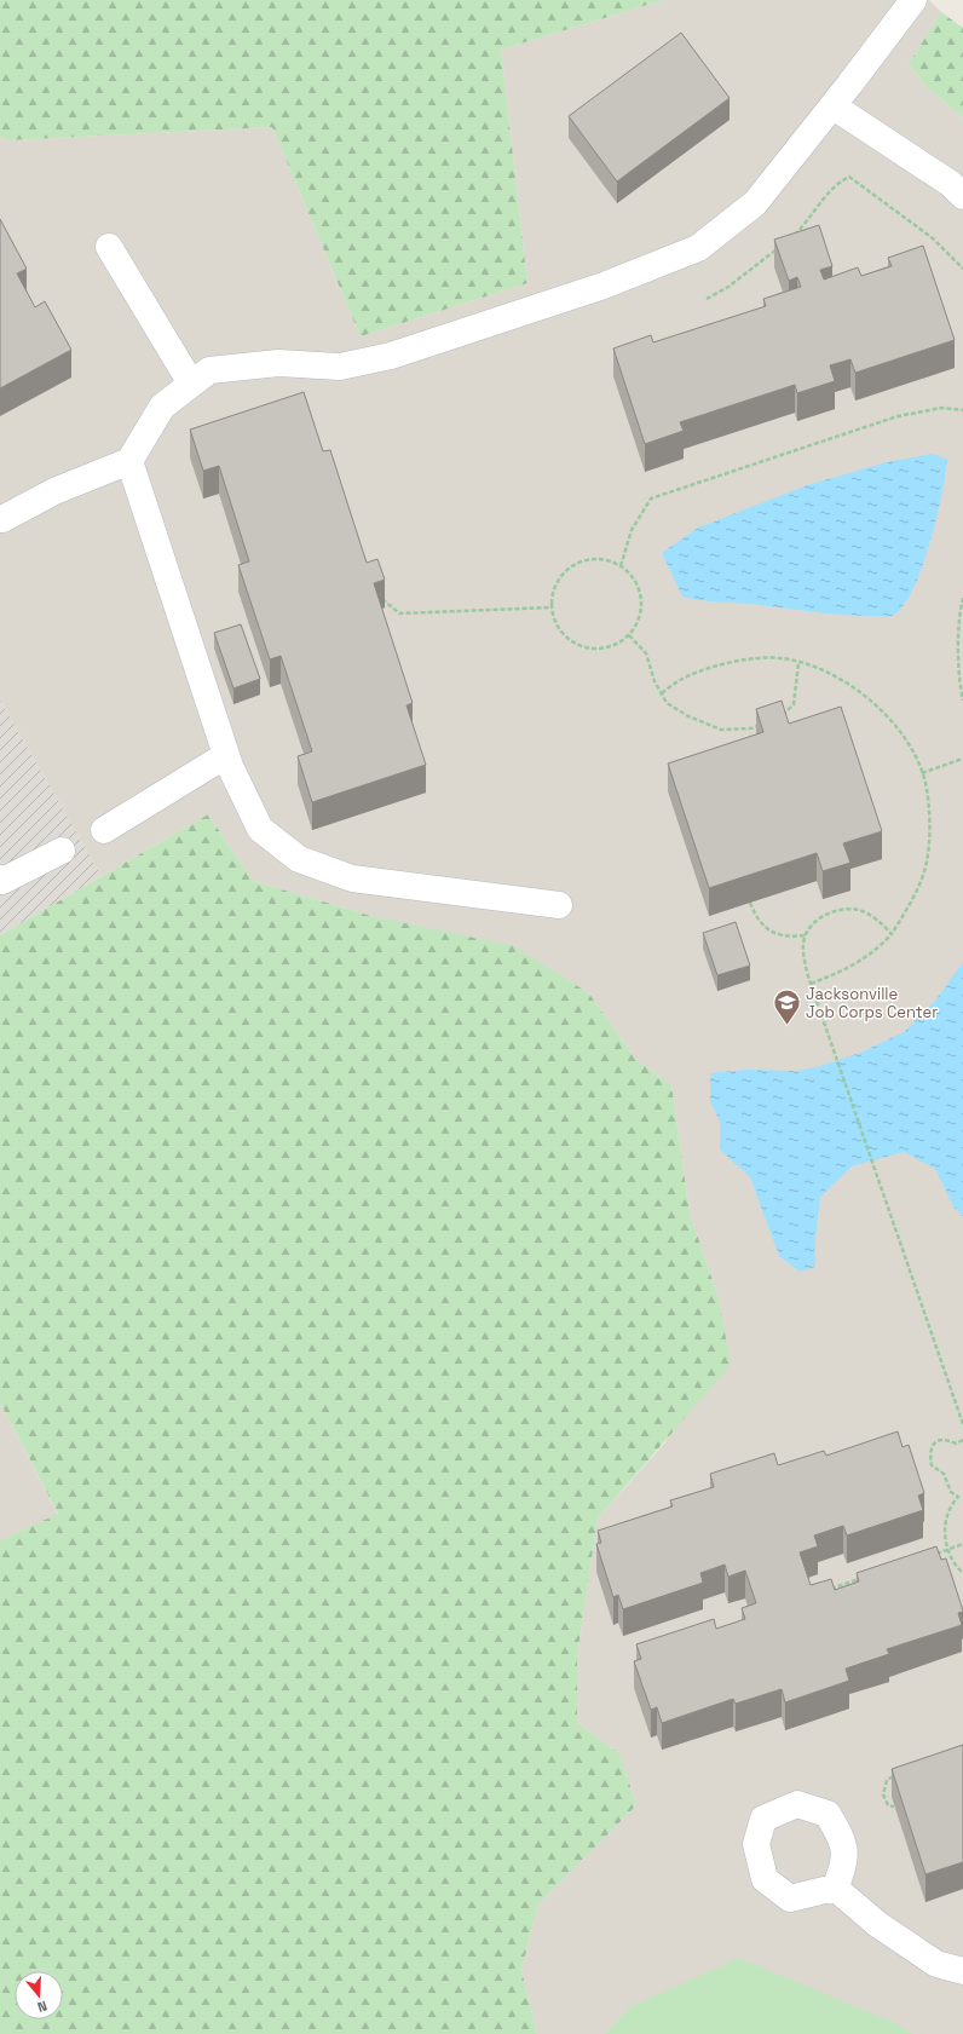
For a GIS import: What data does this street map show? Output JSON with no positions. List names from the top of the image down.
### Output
{
  "places": {
    "school or university": ["Jacksonville Job Corps Center"]
  },
  "north": "bottom"
}
